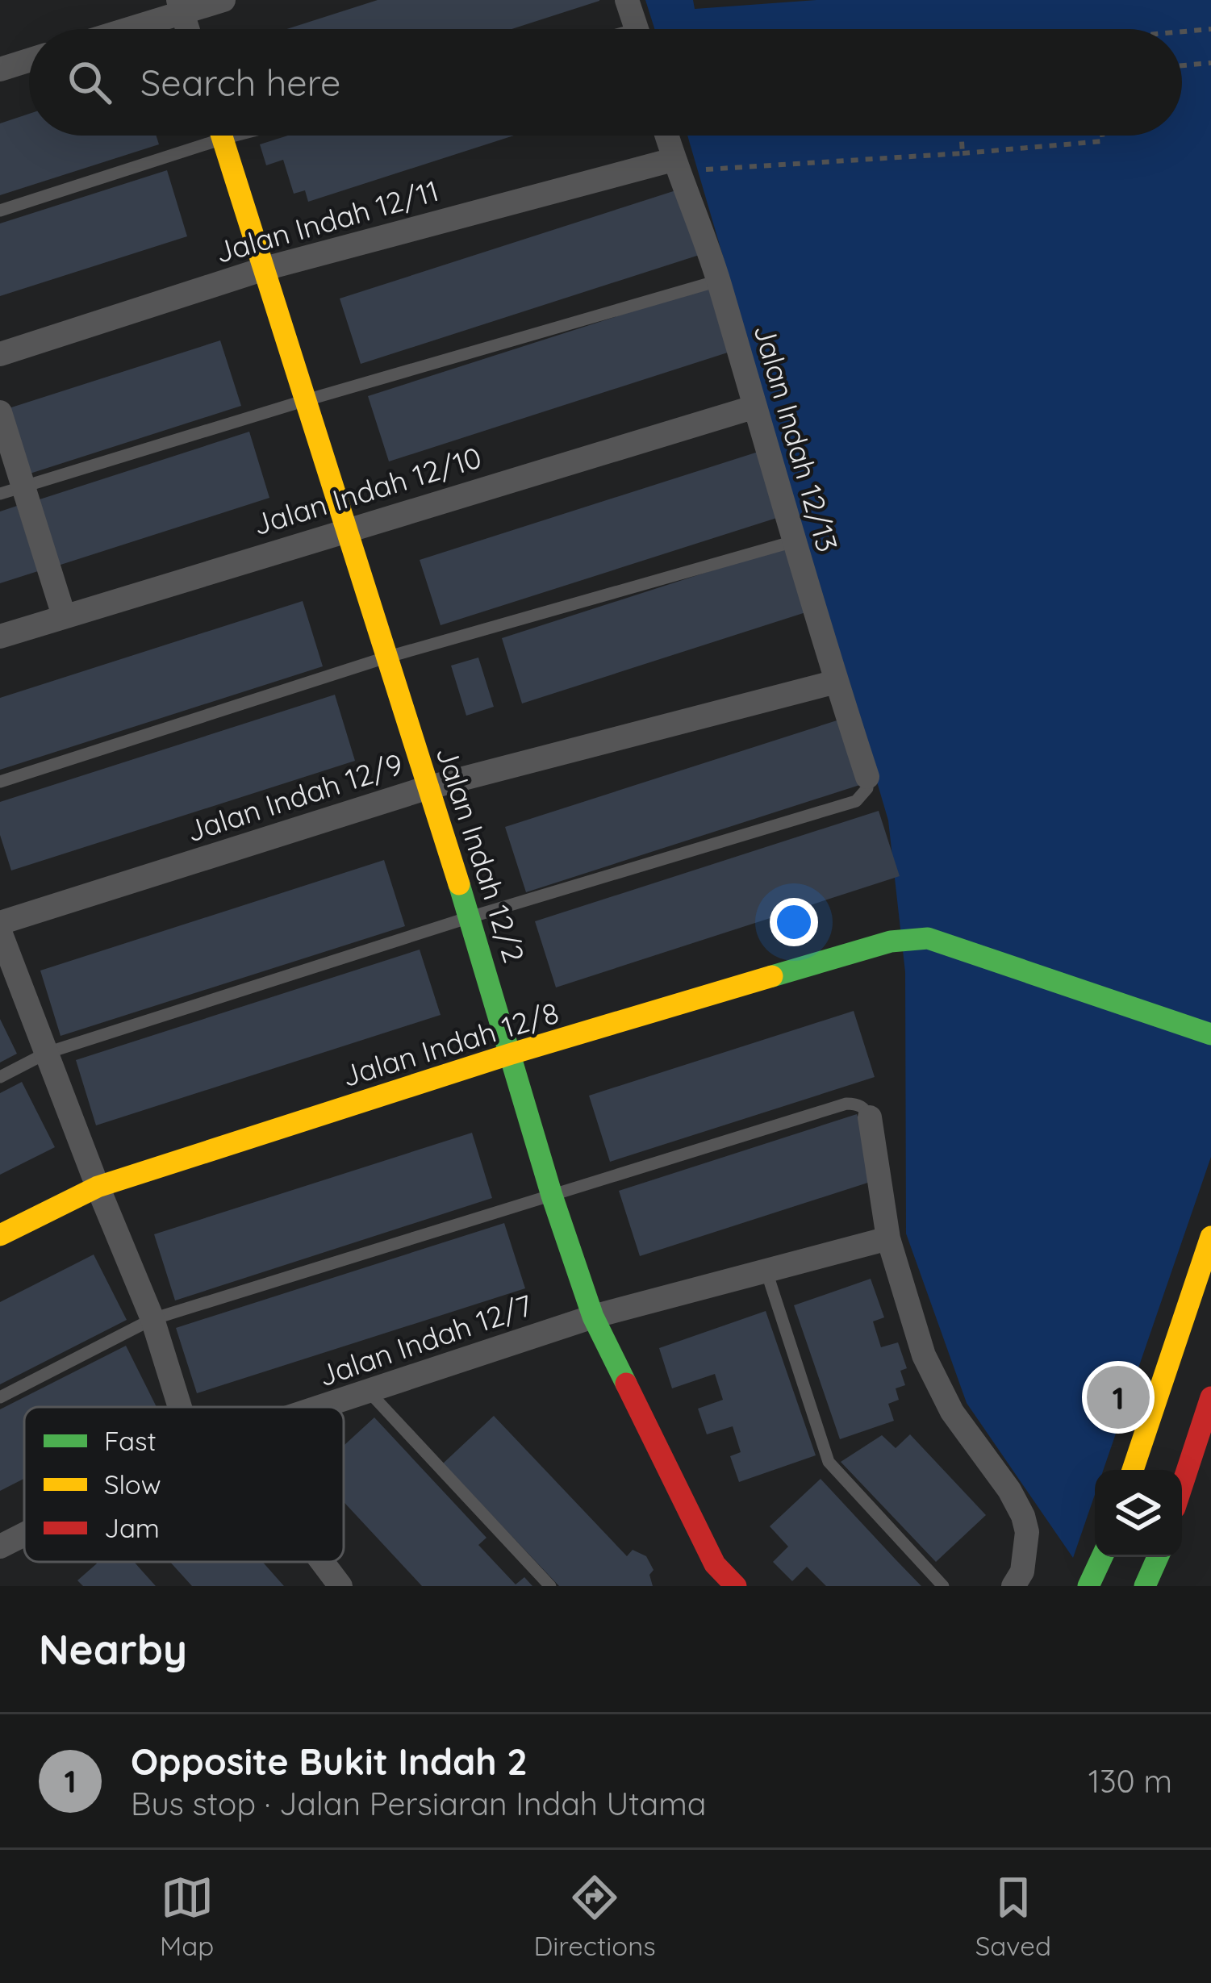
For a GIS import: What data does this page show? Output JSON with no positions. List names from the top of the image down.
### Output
{
  "streets": {
    "street": [
      "Jalan Indah 12/11",
      "Jalan Indah 12/13",
      "Jalan Indah 12/10",
      "Jalan Indah 12/9",
      "Jalan Indah 12/2",
      "Jalan Indah 12/8",
      "Jalan Indah 12/7"
    ]
  },
  "crossings": [
    ["Jalan Indah 12/11", "Jalan Indah 12/13"],
    ["Jalan Indah 12/11", "Jalan Indah 12/2"],
    ["Jalan Indah 12/13", "Jalan Indah 12/10"],
    ["Jalan Indah 12/13", "Jalan Indah 12/9"],
    ["Jalan Indah 12/10", "Jalan Indah 12/2"],
    ["Jalan Indah 12/9", "Jalan Indah 12/2"],
    ["Jalan Indah 12/2", "Jalan Indah 12/8"],
    ["Jalan Indah 12/2", "Jalan Indah 12/7"]
  ],
  "legend": ["Fast", "Slow", "Jam"],
  "page": {
    "search": "Search here",
    "pins": "1",
    "heading": "Nearby",
    "list": [
      {
        "mark": "1",
        "name": "Opposite Bukit Indah 2",
        "note": "Bus stop · Jalan Persiaran Indah Utama",
        "value": "130 m"
      }
    ],
    "nav": ["Map", "Directions", "Saved"]
  }
}
